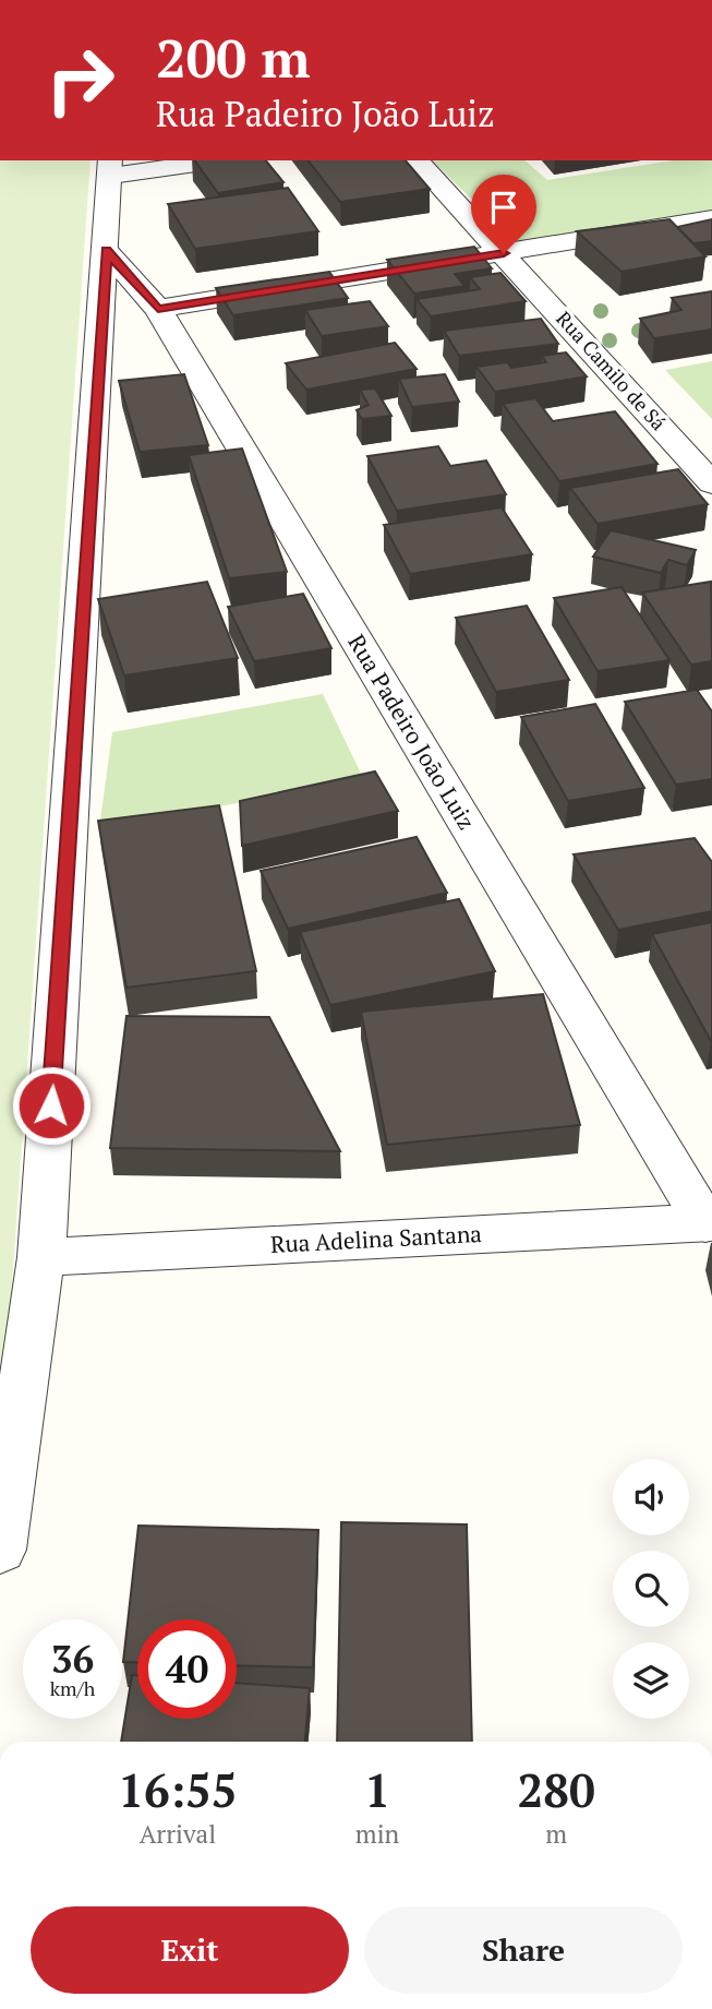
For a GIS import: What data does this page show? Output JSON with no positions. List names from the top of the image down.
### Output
{
  "streets": {
    "street": ["Rua Camilo de Sá", "Rua Padeiro João Luiz", "Rua Adelina Santana"]
  },
  "crossings": [
    ["Rua Padeiro João Luiz", "Rua Adelina Santana"]
  ],
  "page": {
    "turn": ["200 m", "Rua Padeiro João Luiz"],
    "speed": "36 km/h",
    "limit": "40",
    "eta": [
      "16:55",
      "Arrival",
      "1",
      "min",
      "280",
      "m"
    ],
    "buttons": ["Exit", "Share"]
  }
}
